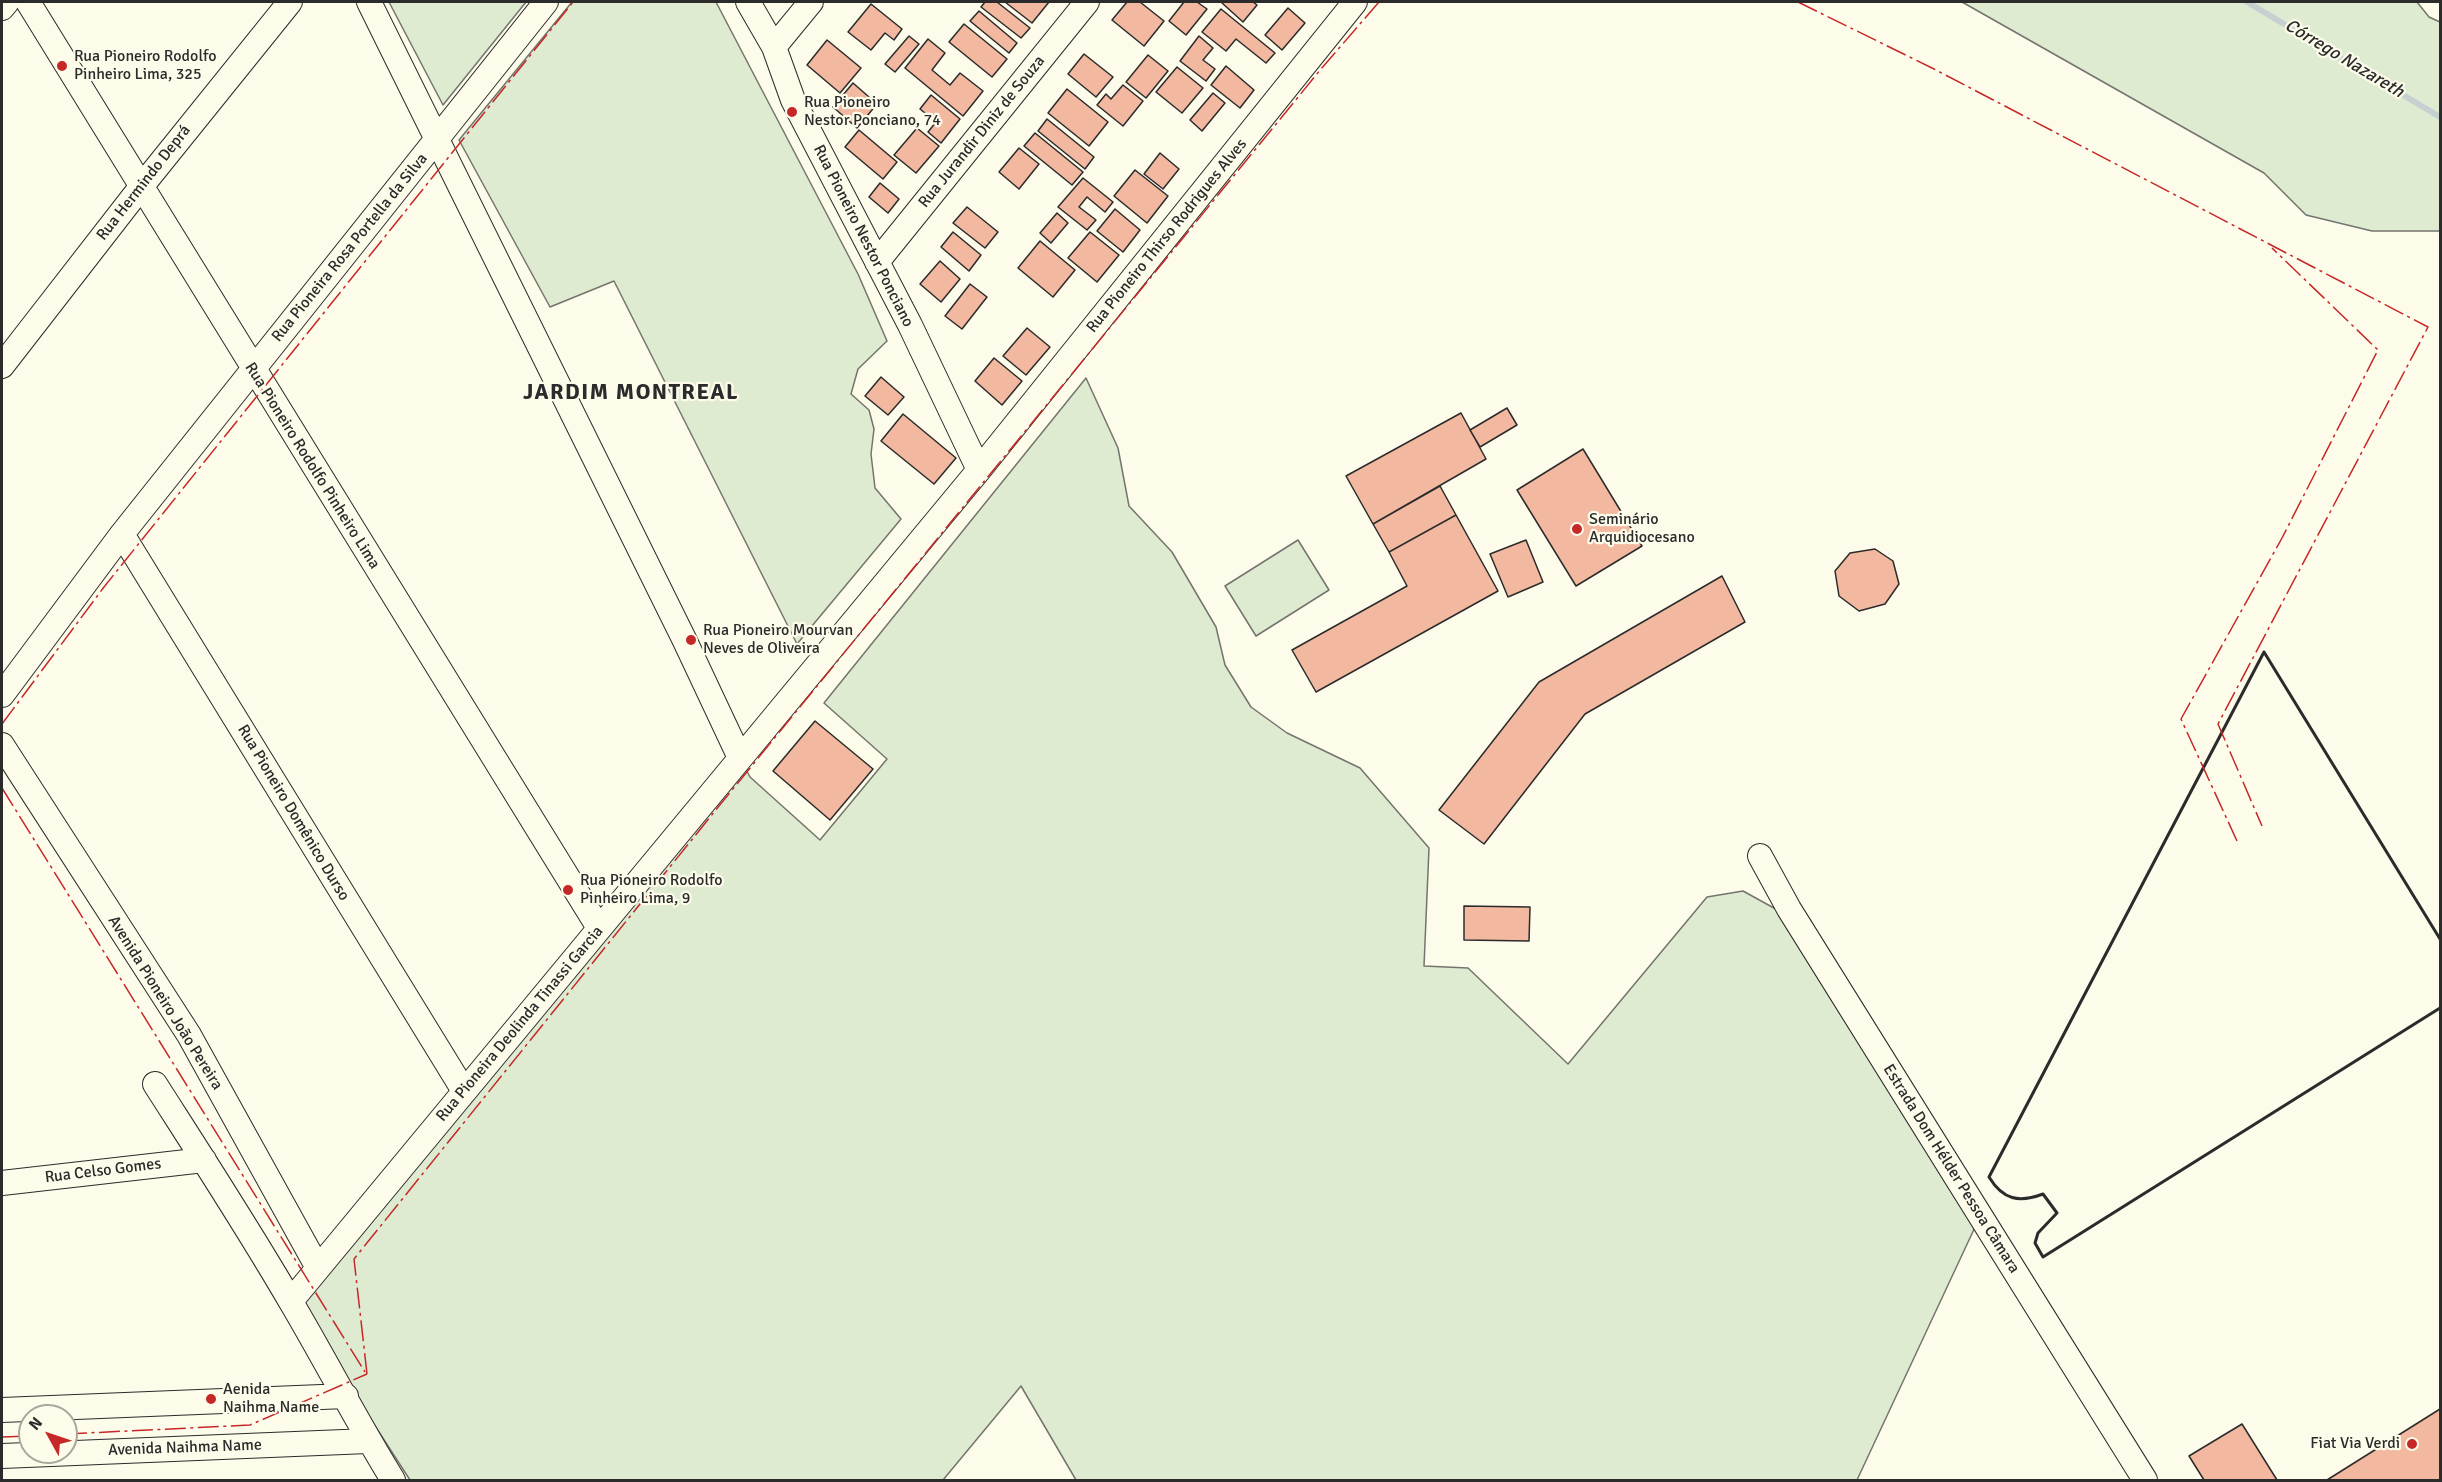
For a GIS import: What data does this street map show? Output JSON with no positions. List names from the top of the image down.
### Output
{
  "streets": {
    "street": [
      "Rua Jurandir Diniz de Souza",
      "Rua Hermindo Deprá",
      "Rua Pioneiro Nestor Ponciano",
      "Rua Pioneiro Thirso Rodrigues Alves",
      "Rua Pioneira Rosa Portella da Silva",
      "Rua Pioneiro Rodolfo Pinheiro Lima",
      "Rua Pioneiro Domênico Durso",
      "Avenida Pioneiro João Pereira",
      "Rua Pioneira Deolinda Tinassi Garcia",
      "Estrada Dom Hélder Pessoa Câmara",
      "Rua Celso Gomes",
      "Avenida Naihma Name"
    ]
  },
  "crossings": [
    ["Rua Jurandir Diniz de Souza", "Rua Pioneiro Nestor Ponciano"],
    ["Rua Hermindo Deprá", "Rua Pioneiro Rodolfo Pinheiro Lima"],
    ["Rua Pioneiro Nestor Ponciano", "Rua Pioneiro Thirso Rodrigues Alves"],
    ["Rua Pioneiro Nestor Ponciano", "Rua Pioneira Deolinda Tinassi Garcia"],
    ["Rua Pioneiro Thirso Rodrigues Alves", "Rua Pioneira Deolinda Tinassi Garcia"],
    ["Rua Pioneira Rosa Portella da Silva", "Rua Pioneiro Rodolfo Pinheiro Lima"],
    ["Rua Pioneira Rosa Portella da Silva", "Rua Pioneiro Domênico Durso"],
    ["Rua Pioneiro Rodolfo Pinheiro Lima", "Rua Pioneira Deolinda Tinassi Garcia"],
    ["Rua Pioneiro Domênico Durso", "Rua Pioneira Deolinda Tinassi Garcia"],
    ["Avenida Pioneiro João Pereira", "Rua Pioneira Deolinda Tinassi Garcia"]
  ],
  "districts": ["JARDIM MONTREAL"],
  "water": ["Córrego Nazareth"],
  "places": [
    "Rua Pioneiro Rodolfo Pinheiro Lima, 325",
    "Rua Pioneiro Nestor Ponciano, 74",
    "Seminário Arquidiocesano",
    "Rua Pioneiro Mourvan Neves de Oliveira",
    "Rua Pioneiro Rodolfo Pinheiro Lima, 9",
    "Aenida Naihma Name",
    "Fiat Via Verdi"
  ],
  "north": "top left"
}
